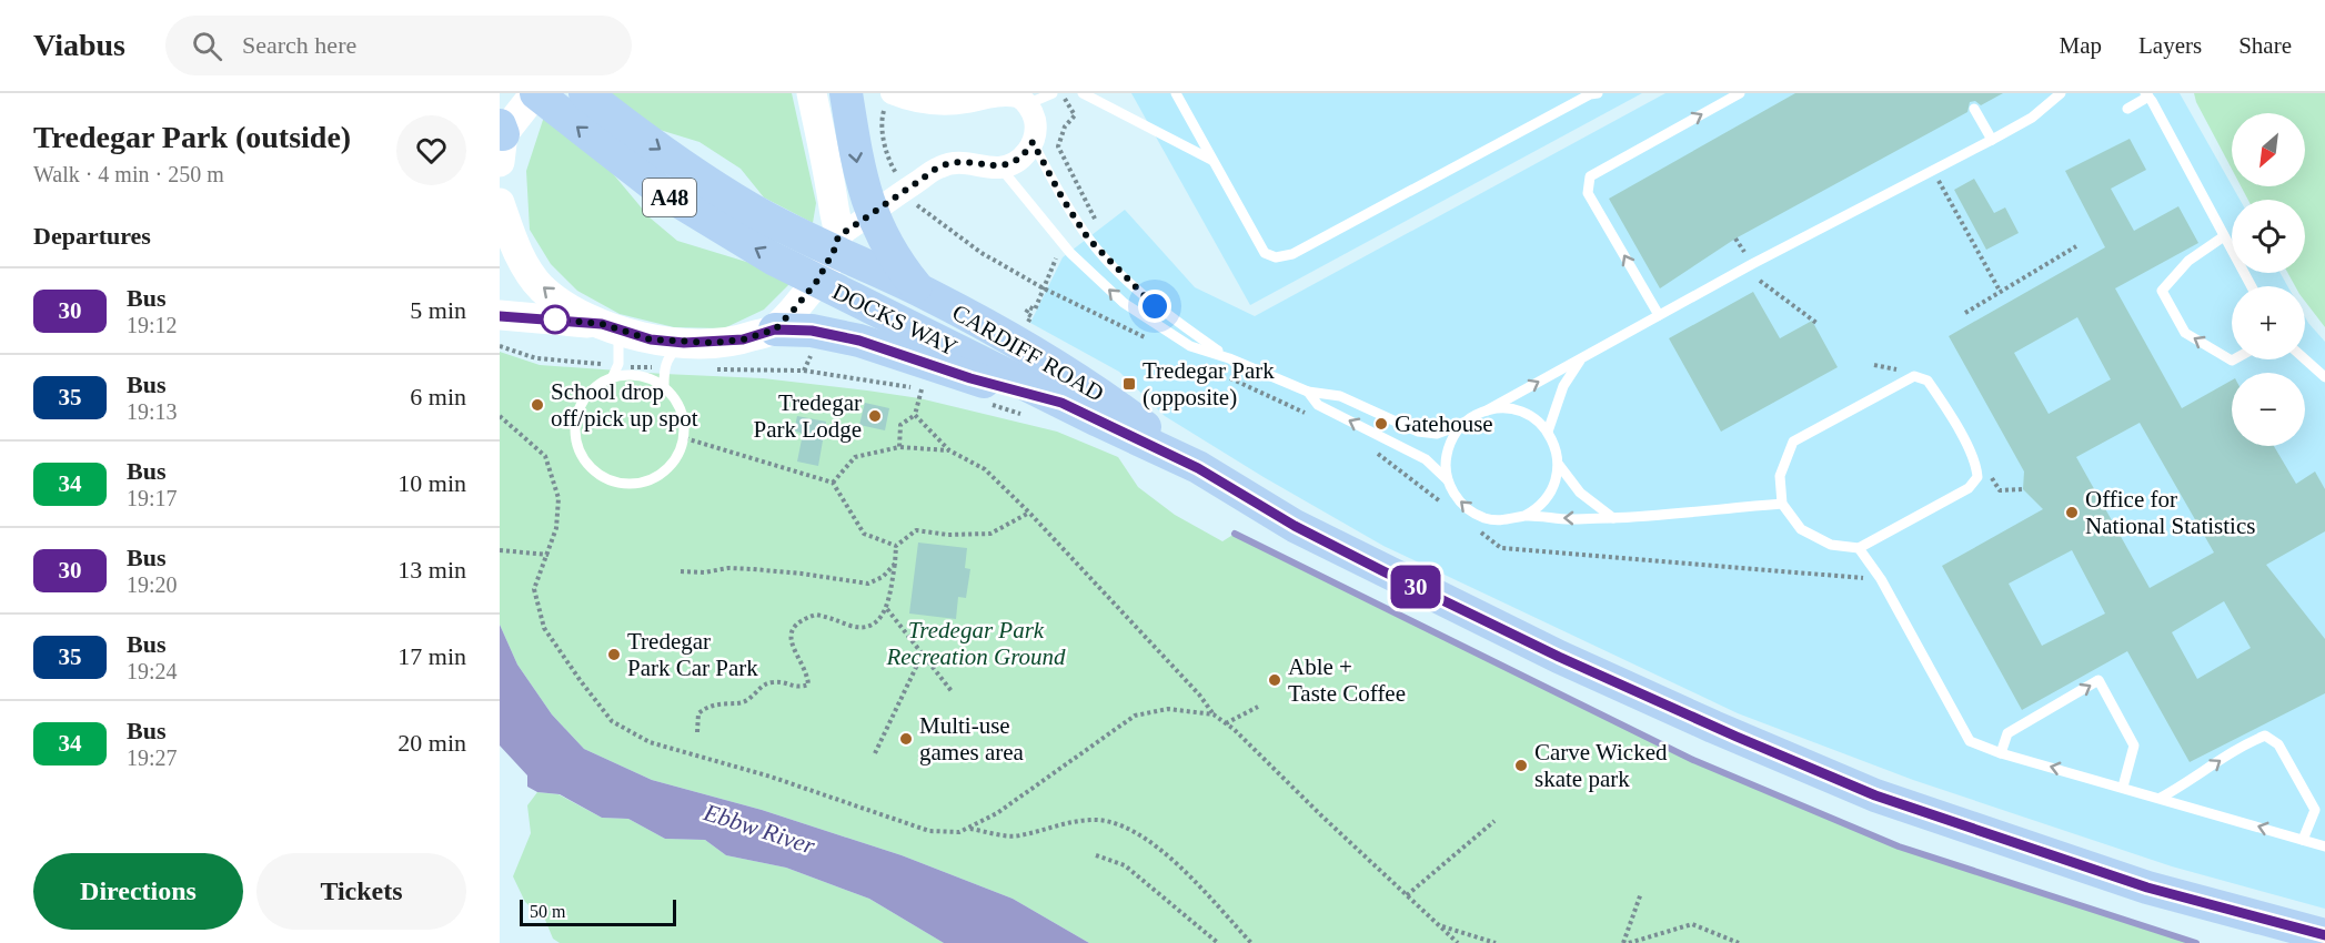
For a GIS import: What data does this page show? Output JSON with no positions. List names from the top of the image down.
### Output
{
  "streets": {
    "main road": ["A48", "DOCKS WAY", "CARDIFF ROAD"]
  },
  "crossings": [
    ["A48", "DOCKS WAY"],
    ["A48", "CARDIFF ROAD"],
    ["DOCKS WAY", "CARDIFF ROAD"]
  ],
  "water": ["Ebbw River"],
  "parks": ["Tredegar Park Recreation Ground"],
  "places": {
    "transit": ["Tredegar Park (opposite)"],
    "other": [
      "School drop off/pick up spot",
      "Tredegar Park Lodge",
      "Gatehouse",
      "Office for National Statistics",
      "Tredegar Park Car Park",
      "Able + Taste Coffee",
      "Multi-use games area",
      "Carve Wicked skate park"
    ]
  },
  "lines": ["bus line 30"],
  "scale_bar": "50 m",
  "north": "bottom left",
  "page": {
    "header": "Viabus",
    "search": "Search here",
    "nav": ["Map", "Layers", "Share"],
    "heading": [
      ["Tredegar Park (outside)", "Walk · 4 min · 250 m"],
      "Departures"
    ],
    "on_map": "30",
    "map_buttons": ["+", "−"],
    "list": [
      {
        "mark": "30",
        "name": "Bus",
        "note": "19:12",
        "value": "5 min"
      },
      {
        "mark": "35",
        "name": "Bus",
        "note": "19:13",
        "value": "6 min"
      },
      {
        "mark": "34",
        "name": "Bus",
        "note": "19:17",
        "value": "10 min"
      },
      {
        "mark": "30",
        "name": "Bus",
        "note": "19:20",
        "value": "13 min"
      },
      {
        "mark": "35",
        "name": "Bus",
        "note": "19:24",
        "value": "17 min"
      },
      {
        "mark": "34",
        "name": "Bus",
        "note": "19:27",
        "value": "20 min"
      }
    ],
    "buttons": ["Directions", "Tickets"],
    "scale": "50 m"
  }
}
